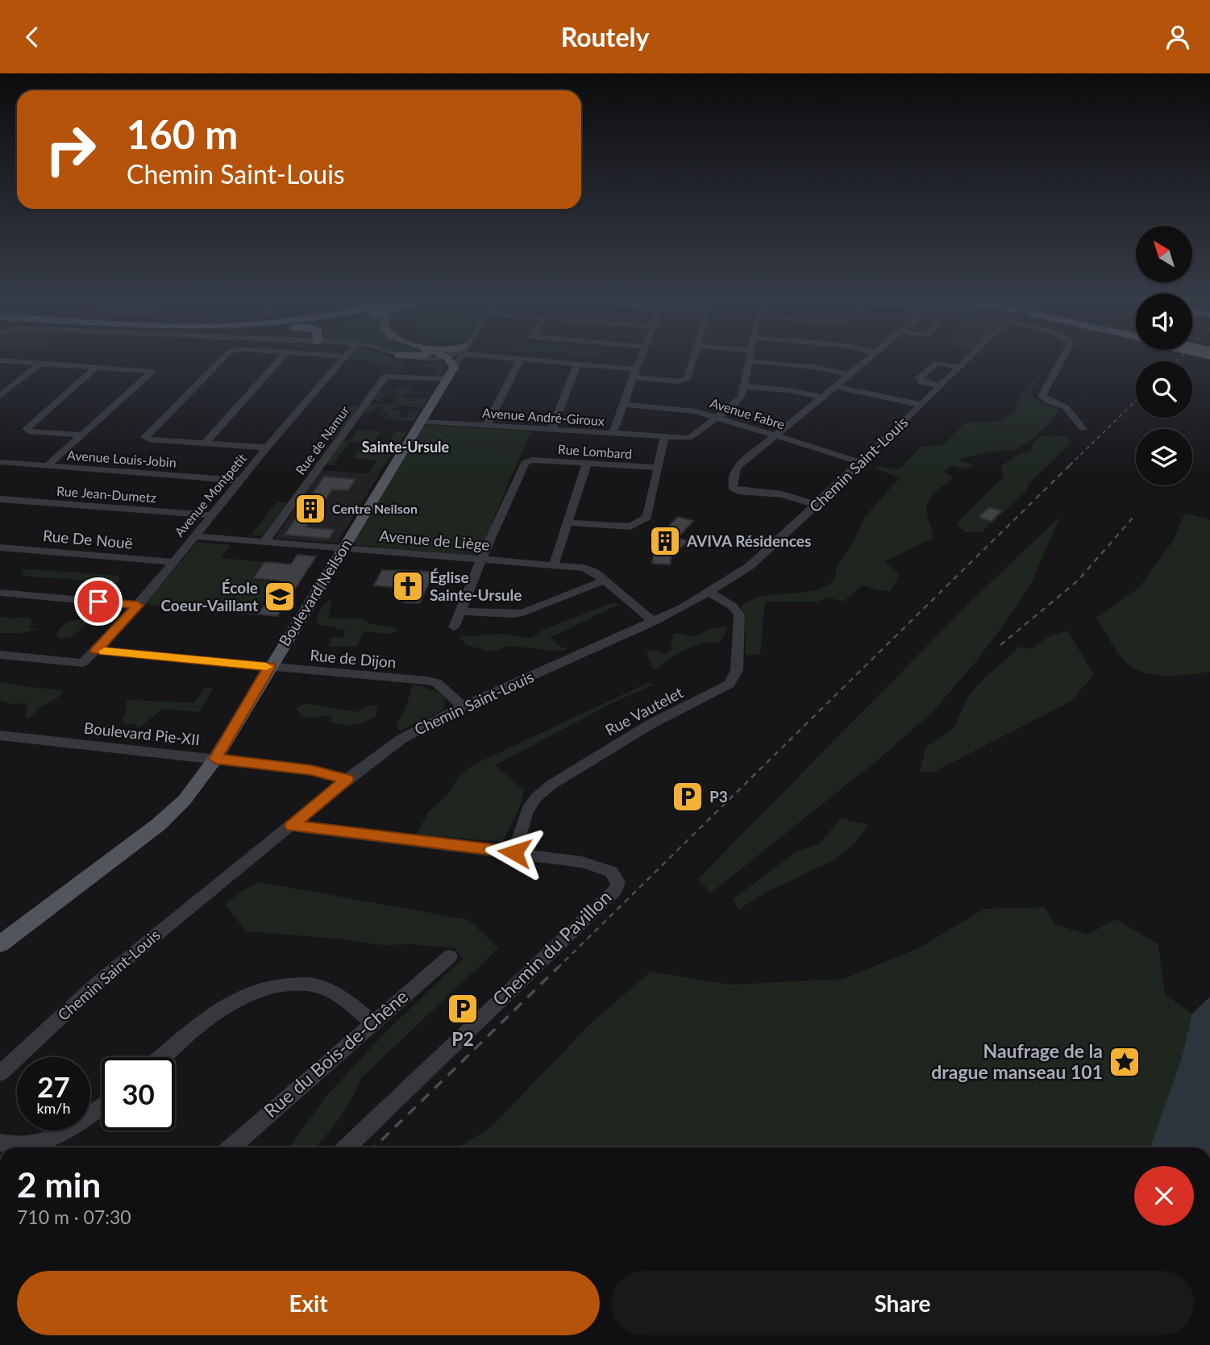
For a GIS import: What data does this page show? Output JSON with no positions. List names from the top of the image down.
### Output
{
  "streets": {
    "main road": ["Boulevard Neilson"],
    "street": [
      "Avenue Fabre",
      "Avenue André-Giroux",
      "Rue de Namur",
      "Rue Lombard",
      "Avenue Louis-Jobin",
      "Chemin Saint-Louis",
      "Rue Jean-Dumetz",
      "Avenue Montpetit",
      "Rue De Nouë",
      "Avenue de Liège",
      "Rue de Dijon",
      "Rue Vautelet",
      "Boulevard Pie-XII",
      "Chemin du Pavillon",
      "Rue du Bois-de-Chêne"
    ]
  },
  "crossings": [
    ["Avenue Fabre", "Avenue André-Giroux"],
    ["Avenue Fabre", "Chemin Saint-Louis"],
    ["Avenue André-Giroux", "Boulevard Neilson"],
    ["Rue de Namur", "Avenue de Liège"],
    ["Rue de Namur", "Boulevard Neilson"],
    ["Rue Lombard", "Avenue de Liège"],
    ["Avenue Louis-Jobin", "Avenue Montpetit"],
    ["Chemin Saint-Louis", "Avenue de Liège"],
    ["Chemin Saint-Louis", "Rue de Dijon"],
    ["Chemin Saint-Louis", "Rue Vautelet"],
    ["Chemin Saint-Louis", "Boulevard Pie-XII"],
    ["Chemin Saint-Louis", "Chemin du Pavillon"],
    ["Rue Jean-Dumetz", "Avenue Montpetit"],
    ["Avenue Montpetit", "Rue De Nouë"],
    ["Avenue Montpetit", "Avenue de Liège"],
    ["Avenue Montpetit", "Rue de Dijon"],
    ["Avenue de Liège", "Boulevard Neilson"],
    ["Boulevard Neilson", "Rue de Dijon"],
    ["Boulevard Neilson", "Boulevard Pie-XII"],
    ["Rue Vautelet", "Chemin du Pavillon"]
  ],
  "districts": ["Sainte-Ursule"],
  "places": {
    "building": ["Centre Neilson", "AVIVA Résidences"],
    "church": ["Église Sainte-Ursule"],
    "school or university": ["École Coeur-Vaillant"],
    "parking": ["P3", "P2"],
    "place": ["Naufrage de la drague manseau 101"]
  },
  "north": "top left",
  "page": {
    "header": "Routely",
    "turn": ["160 m", "Chemin Saint-Louis"],
    "speed": "27 km/h",
    "limit": "30",
    "heading": ["2 min", "710 m · 07:30"],
    "buttons": ["Exit", "Share"]
  }
}
